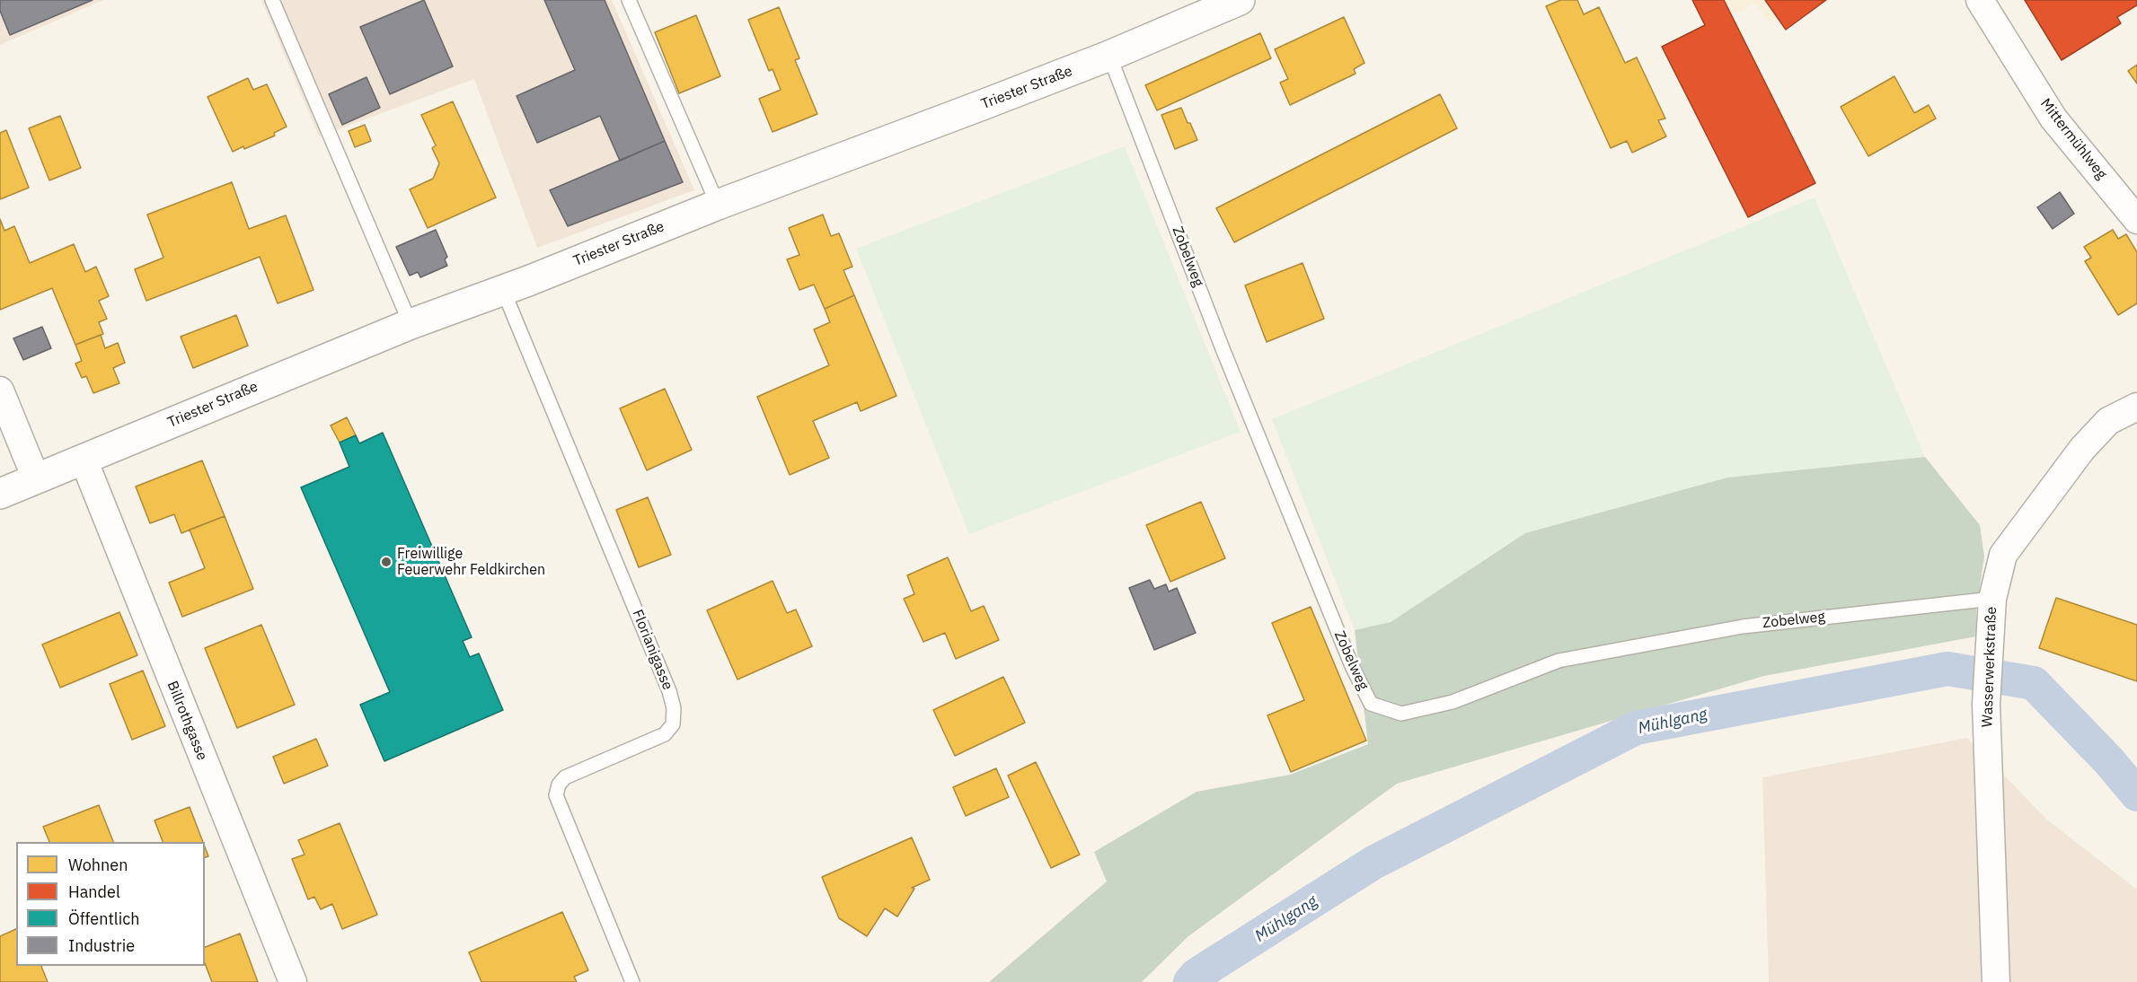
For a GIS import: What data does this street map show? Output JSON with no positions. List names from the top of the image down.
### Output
{
  "streets": {
    "main road": ["Triester Straße"],
    "street": ["Mittermühlweg", "Wasserwerkstraße", "Billrothgasse"],
    "lane": ["Zobelweg", "Florianigasse"]
  },
  "crossings": [
    ["Triester Straße", "Zobelweg"],
    ["Triester Straße", "Florianigasse"],
    ["Triester Straße", "Billrothgasse"],
    ["Zobelweg", "Wasserwerkstraße"]
  ],
  "water": ["Mühlgang"],
  "places": ["Freiwillige Feuerwehr Feldkirchen"],
  "legend": [
    "Wohnen",
    "Handel",
    "Öffentlich",
    "Industrie"
  ]
}
